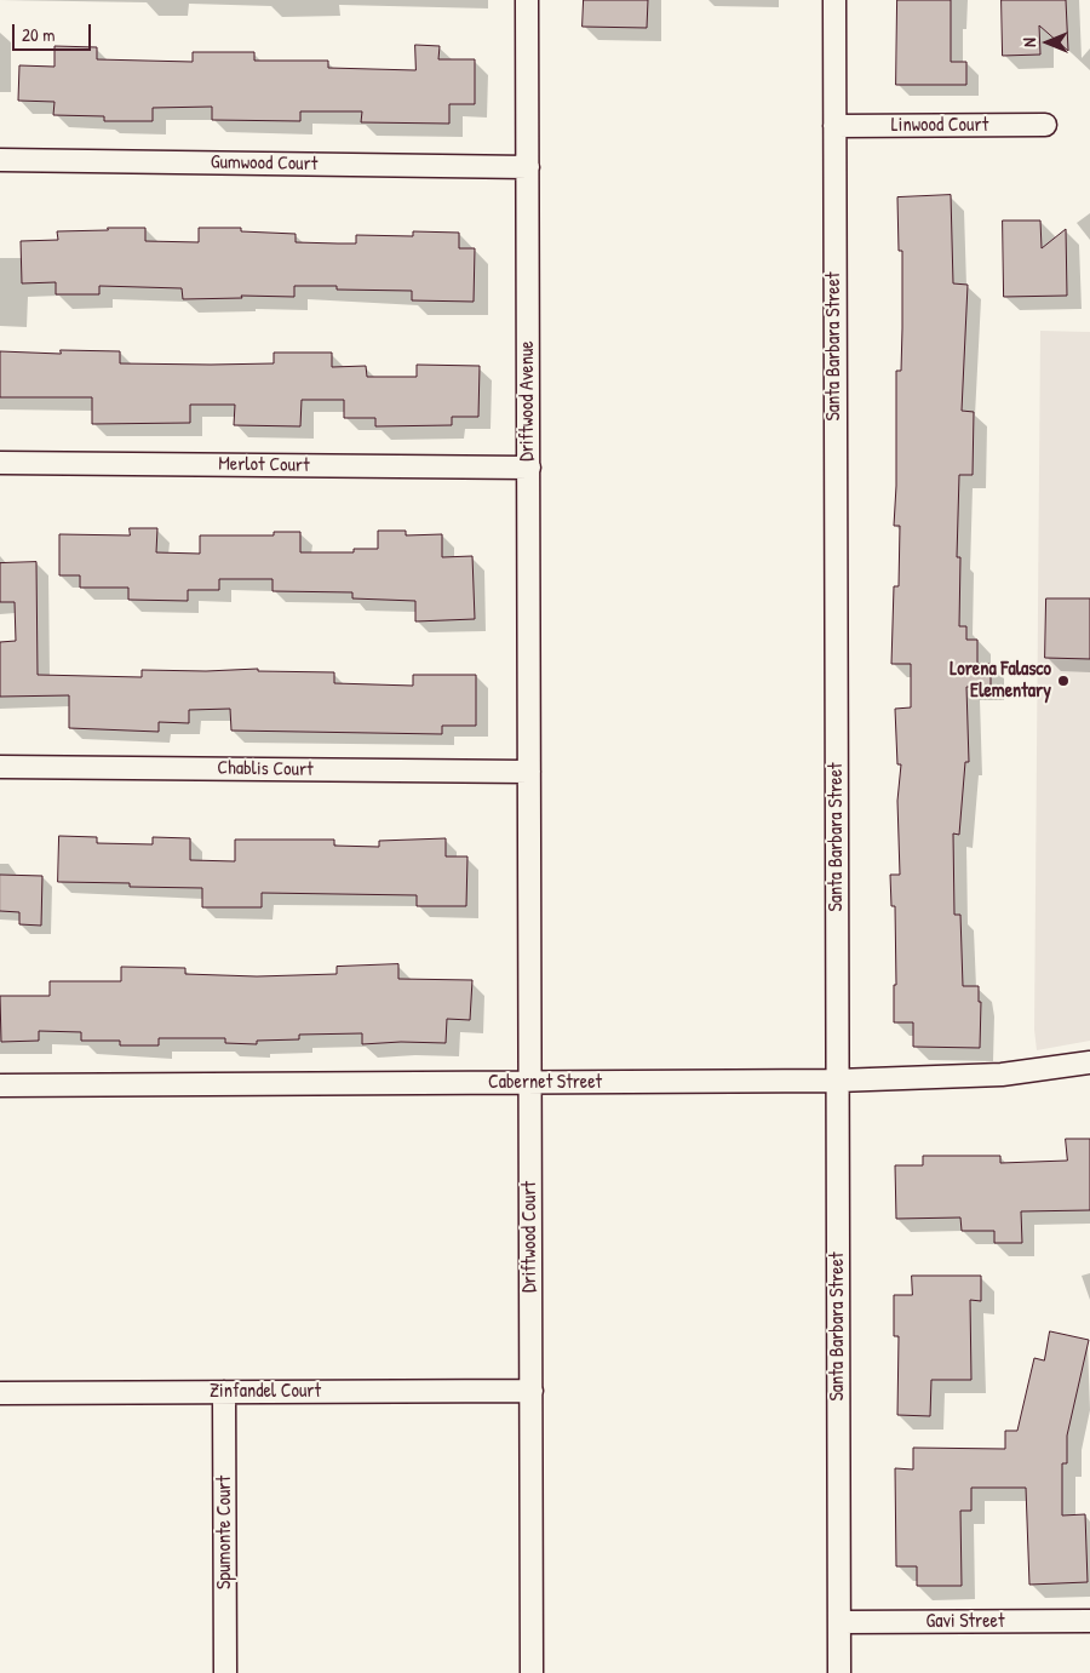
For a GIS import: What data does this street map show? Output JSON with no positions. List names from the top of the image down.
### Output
{
  "streets": {
    "street": [
      "Linwood Court",
      "Gumwood Court",
      "Santa Barbara Street",
      "Driftwood Avenue",
      "Merlot Court",
      "Chablis Court",
      "Cabernet Street",
      "Driftwood Court",
      "Zinfandel Court",
      "Spumonte Court",
      "Gavi Street"
    ]
  },
  "crossings": [
    ["Linwood Court", "Santa Barbara Street"],
    ["Gumwood Court", "Driftwood Avenue"],
    ["Santa Barbara Street", "Cabernet Street"],
    ["Santa Barbara Street", "Gavi Street"],
    ["Driftwood Avenue", "Merlot Court"],
    ["Driftwood Avenue", "Chablis Court"],
    ["Driftwood Avenue", "Driftwood Court"],
    ["Cabernet Street", "Driftwood Court"],
    ["Driftwood Court", "Zinfandel Court"],
    ["Zinfandel Court", "Spumonte Court"]
  ],
  "places": ["Lorena Falasco Elementary"],
  "scale_bar": "20 m",
  "north": "left"
}
